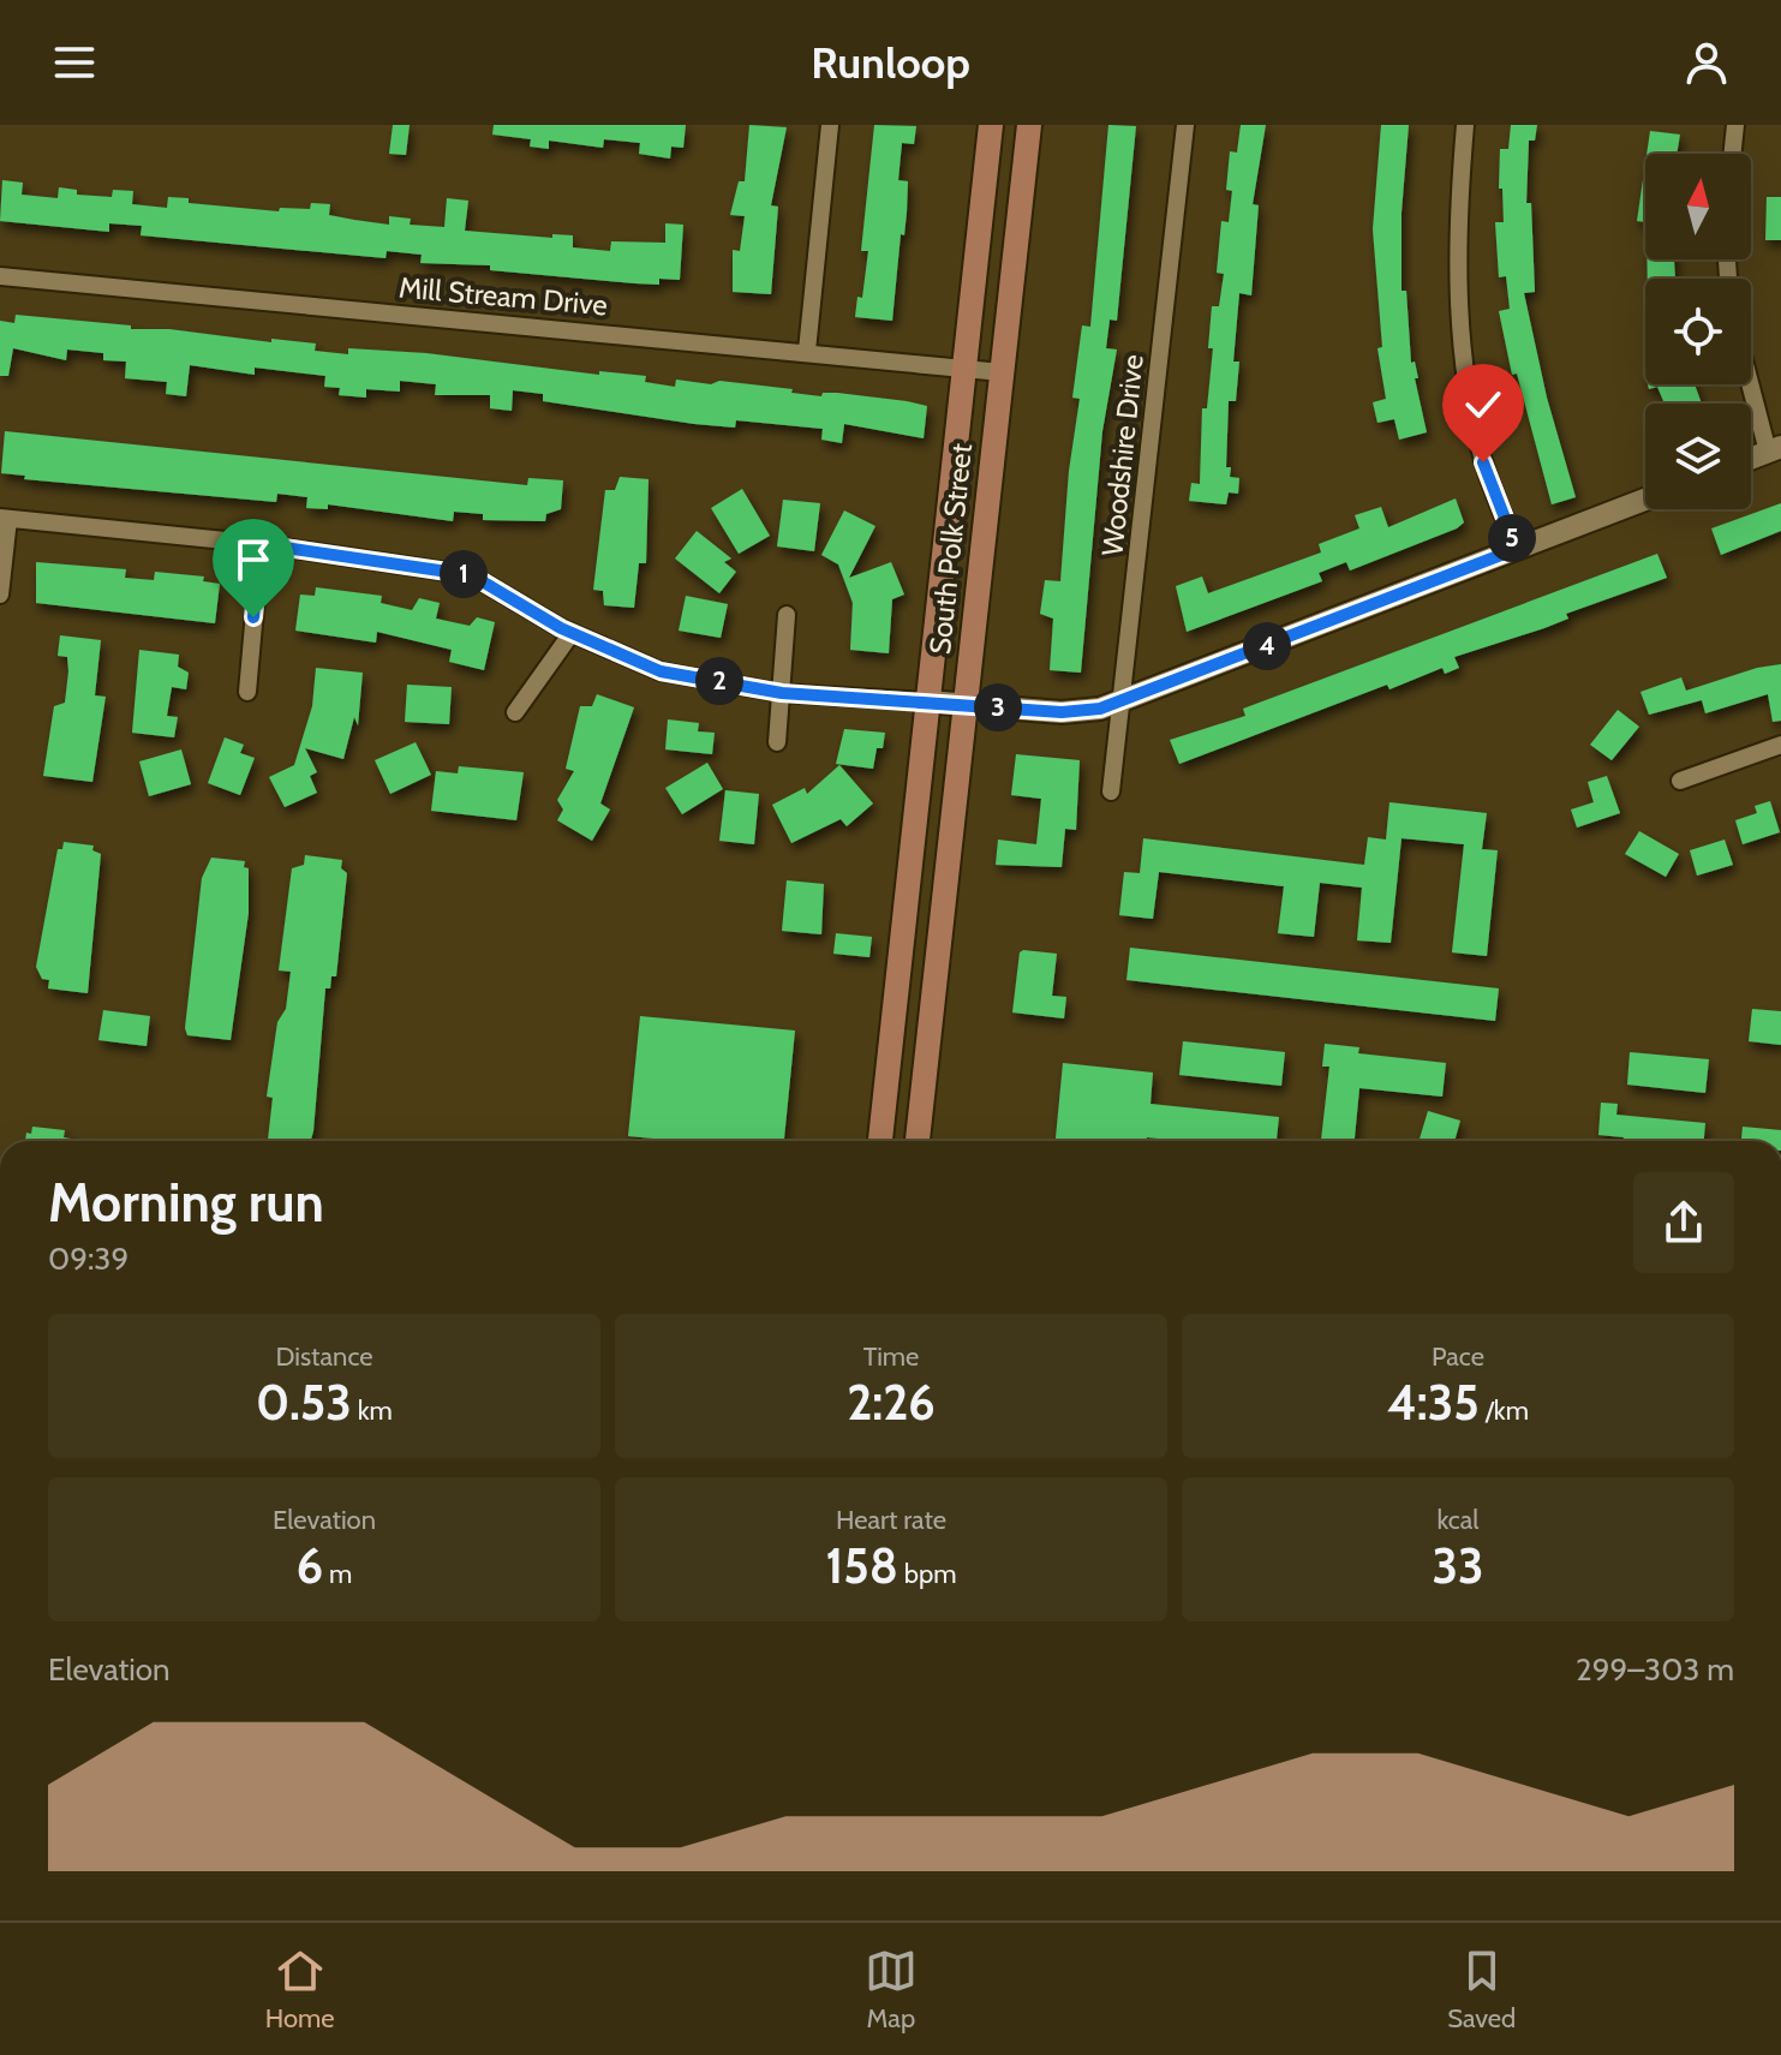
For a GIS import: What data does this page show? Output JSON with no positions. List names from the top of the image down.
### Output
{
  "streets": {
    "main road": ["South Polk Street"],
    "street": ["Mill Stream Drive", "Woodshire Drive"]
  },
  "crossings": [
    ["Mill Stream Drive", "South Polk Street"]
  ],
  "north": "top",
  "page": {
    "header": "Runloop",
    "pins": [
      "5",
      "1",
      "4",
      "2",
      "3"
    ],
    "heading": ["Morning run", "09:39"],
    "stats": [
      ["Distance", "0.53 km"],
      ["Time", "2:26"],
      ["Pace", "4:35 /km"],
      ["Elevation", "6 m"],
      ["Heart rate", "158 bpm"],
      ["kcal", "33"]
    ],
    "chart": ["Elevation", "299–303 m"],
    "tabs": ["Home", "Map", "Saved"]
  }
}
